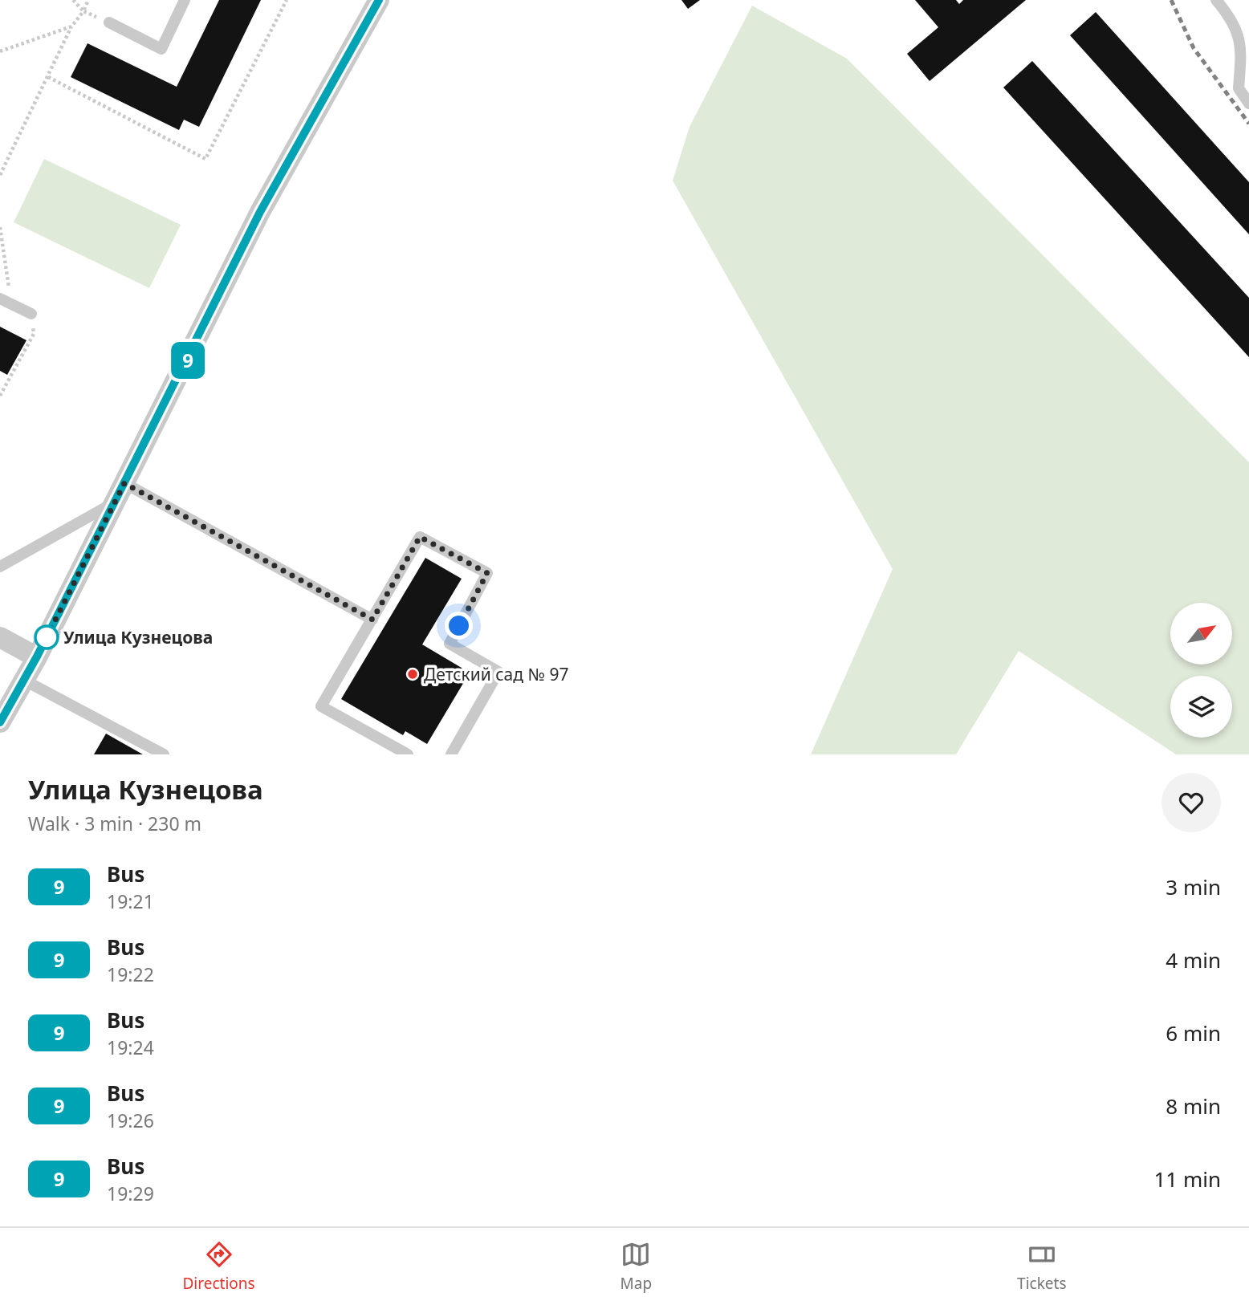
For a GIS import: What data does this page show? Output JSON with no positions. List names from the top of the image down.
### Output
{
  "places": ["Улица Кузнецова", "Детский сад № 97"],
  "lines": ["bus line 9"],
  "north": "top right",
  "page": {
    "on_map": "9",
    "heading": ["Улица Кузнецова", "Walk · 3 min · 230 m"],
    "list": [
      {
        "mark": "9",
        "name": "Bus",
        "note": "19:21",
        "value": "3 min"
      },
      {
        "mark": "9",
        "name": "Bus",
        "note": "19:22",
        "value": "4 min"
      },
      {
        "mark": "9",
        "name": "Bus",
        "note": "19:24",
        "value": "6 min"
      },
      {
        "mark": "9",
        "name": "Bus",
        "note": "19:26",
        "value": "8 min"
      },
      {
        "mark": "9",
        "name": "Bus",
        "note": "19:29",
        "value": "11 min"
      }
    ],
    "tabs": ["Directions", "Map", "Tickets"]
  }
}
